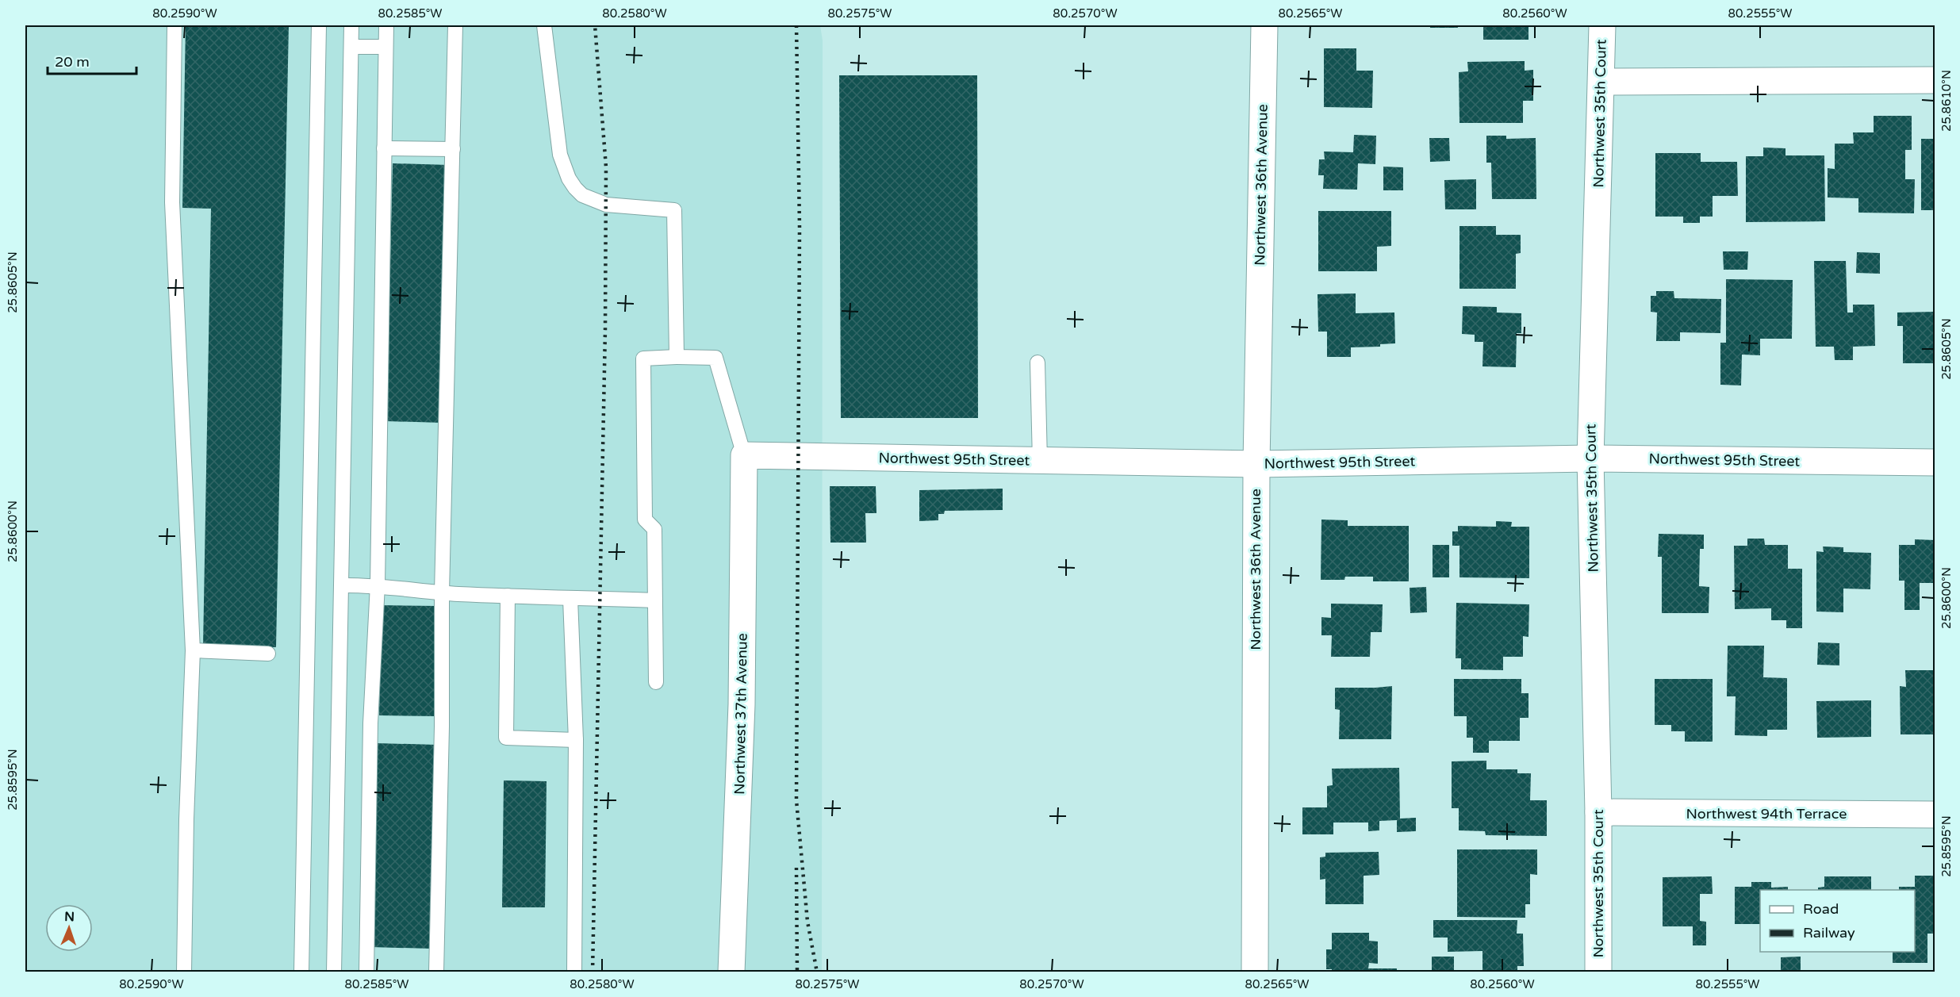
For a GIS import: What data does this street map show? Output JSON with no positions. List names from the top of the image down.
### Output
{
  "streets": {
    "street": [
      "Northwest 35th Court",
      "Northwest 36th Avenue",
      "Northwest 95th Street",
      "Northwest 37th Avenue",
      "Northwest 94th Terrace"
    ]
  },
  "crossings": [
    ["Northwest 35th Court", "Northwest 95th Street"],
    ["Northwest 35th Court", "Northwest 94th Terrace"],
    ["Northwest 36th Avenue", "Northwest 95th Street"],
    ["Northwest 95th Street", "Northwest 37th Avenue"]
  ],
  "legend": ["Road", "Railway"],
  "scale_bar": "20 m",
  "north": "top",
  "coordinates": [
    "80.2590°W",
    "80.2585°W",
    "80.2580°W",
    "80.2575°W",
    "80.2570°W",
    "80.2565°W",
    "80.2560°W",
    "80.2555°W",
    "25.8610°N",
    "25.8605°N",
    "25.8600°N",
    "25.8595°N"
  ]
}
